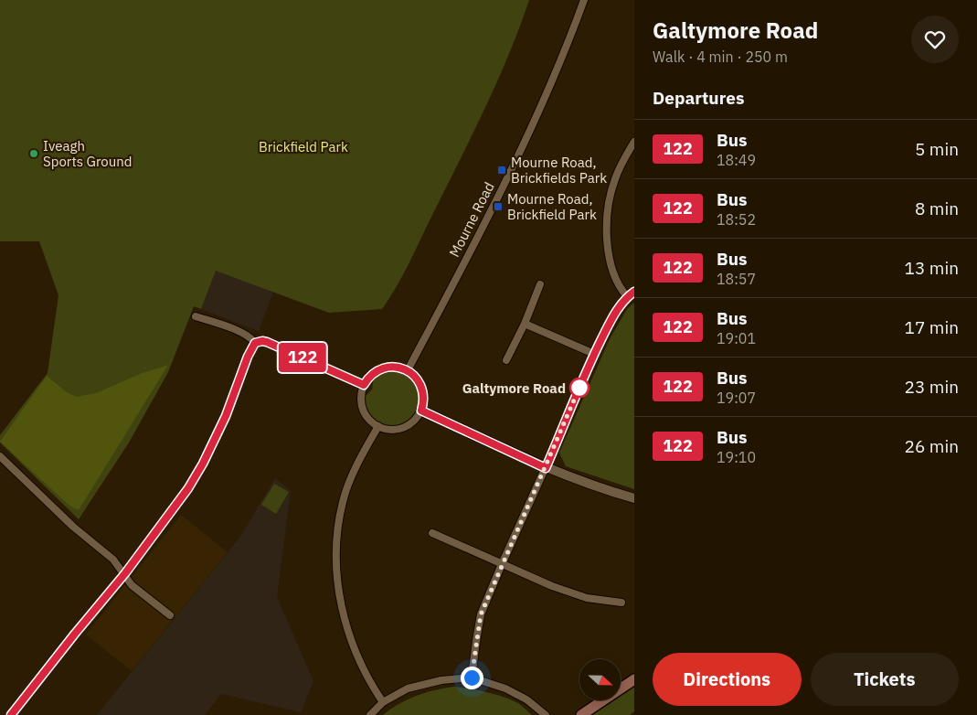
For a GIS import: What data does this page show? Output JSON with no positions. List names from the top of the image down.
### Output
{
  "streets": {
    "street": ["Mourne Road"]
  },
  "parks": ["Brickfield Park"],
  "places": {
    "other": ["Iveagh Sports Ground", "Galtymore Road"],
    "transit": ["Mourne Road, Brickfields Park", "Mourne Road, Brickfield Park"]
  },
  "lines": ["bus line 122"],
  "north": "right",
  "page": {
    "on_map": "122",
    "heading": [
      ["Galtymore Road", "Walk · 4 min · 250 m"],
      "Departures"
    ],
    "list": [
      {
        "mark": "122",
        "name": "Bus",
        "note": "18:49",
        "value": "5 min"
      },
      {
        "mark": "122",
        "name": "Bus",
        "note": "18:52",
        "value": "8 min"
      },
      {
        "mark": "122",
        "name": "Bus",
        "note": "18:57",
        "value": "13 min"
      },
      {
        "mark": "122",
        "name": "Bus",
        "note": "19:01",
        "value": "17 min"
      },
      {
        "mark": "122",
        "name": "Bus",
        "note": "19:07",
        "value": "23 min"
      },
      {
        "mark": "122",
        "name": "Bus",
        "note": "19:10",
        "value": "26 min"
      }
    ],
    "buttons": ["Directions", "Tickets"]
  }
}
